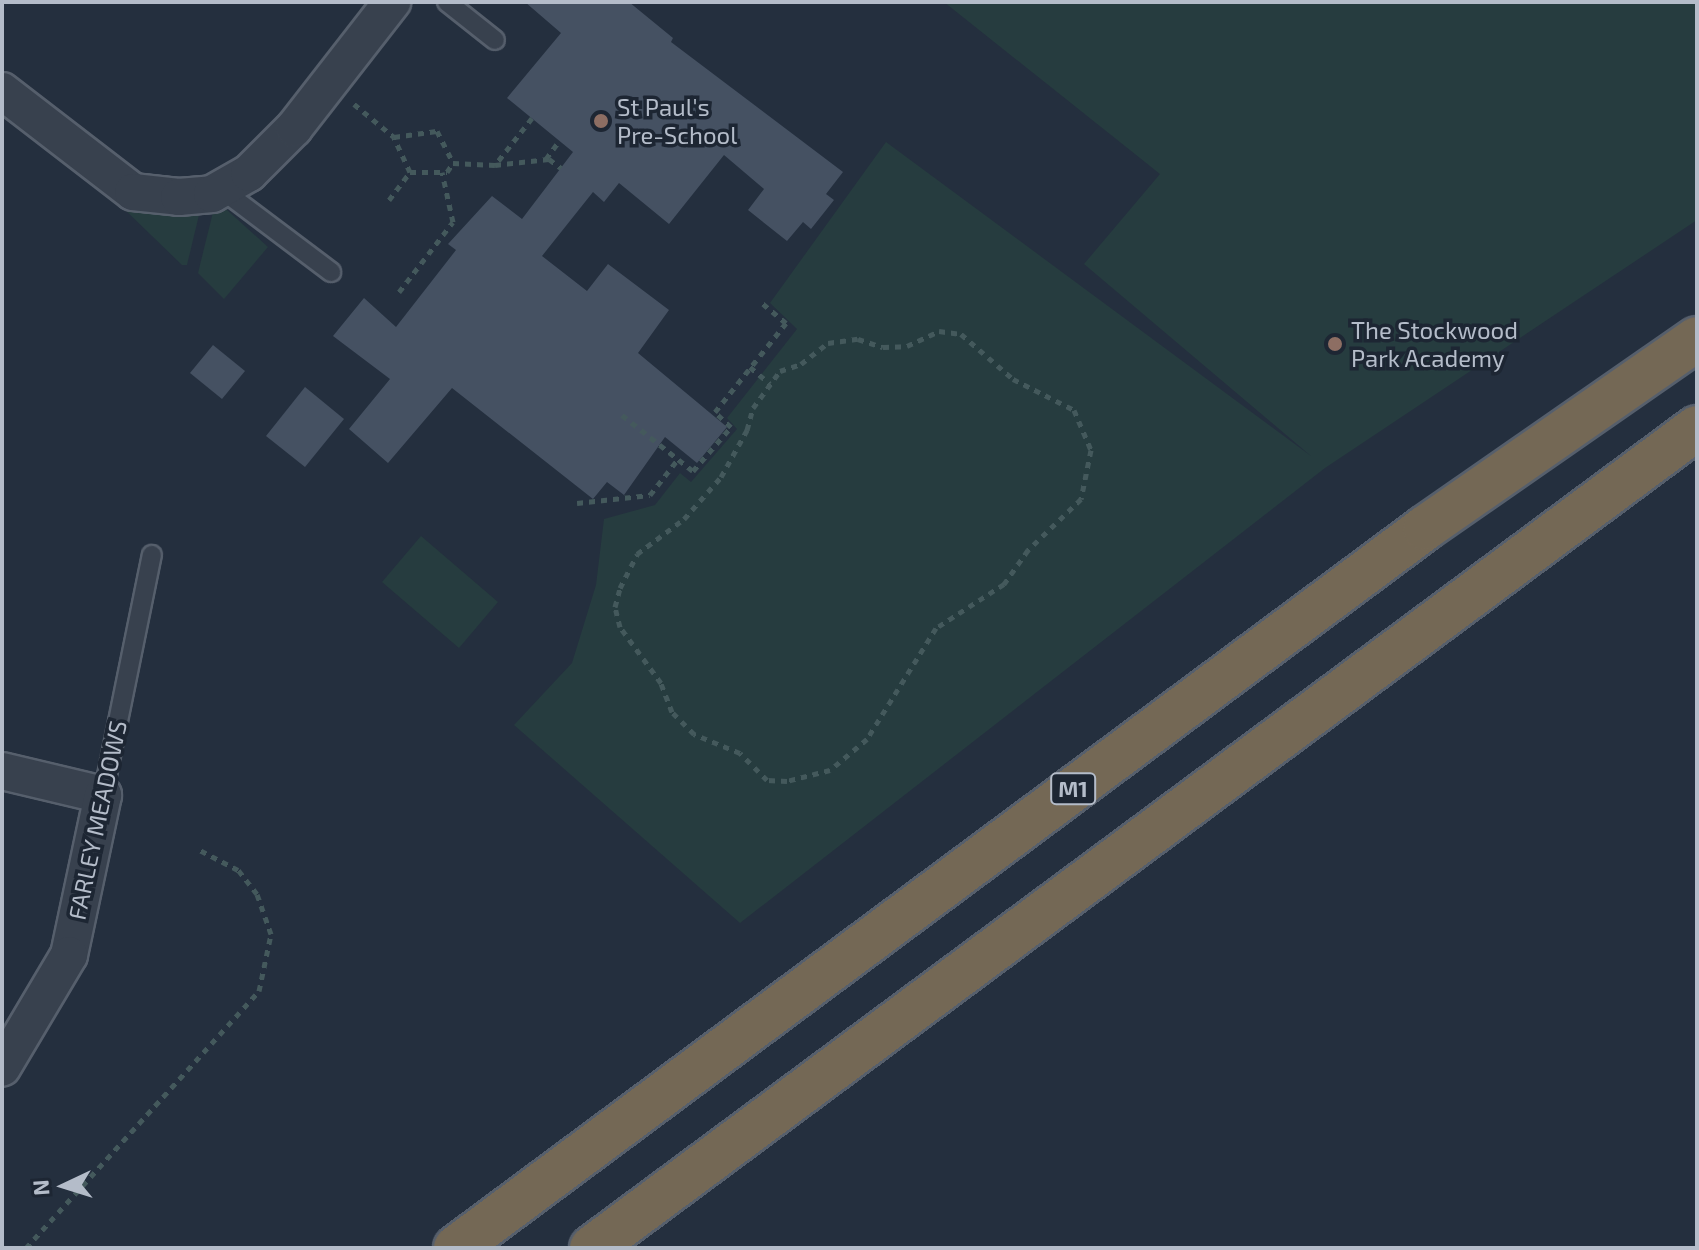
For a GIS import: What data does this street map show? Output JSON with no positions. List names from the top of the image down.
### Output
{
  "streets": {
    "highway": ["M1"],
    "street": ["FARLEY MEADOWS"]
  },
  "places": ["St Paul's Pre-School", "The Stockwood Park Academy"],
  "north": "left"
}
